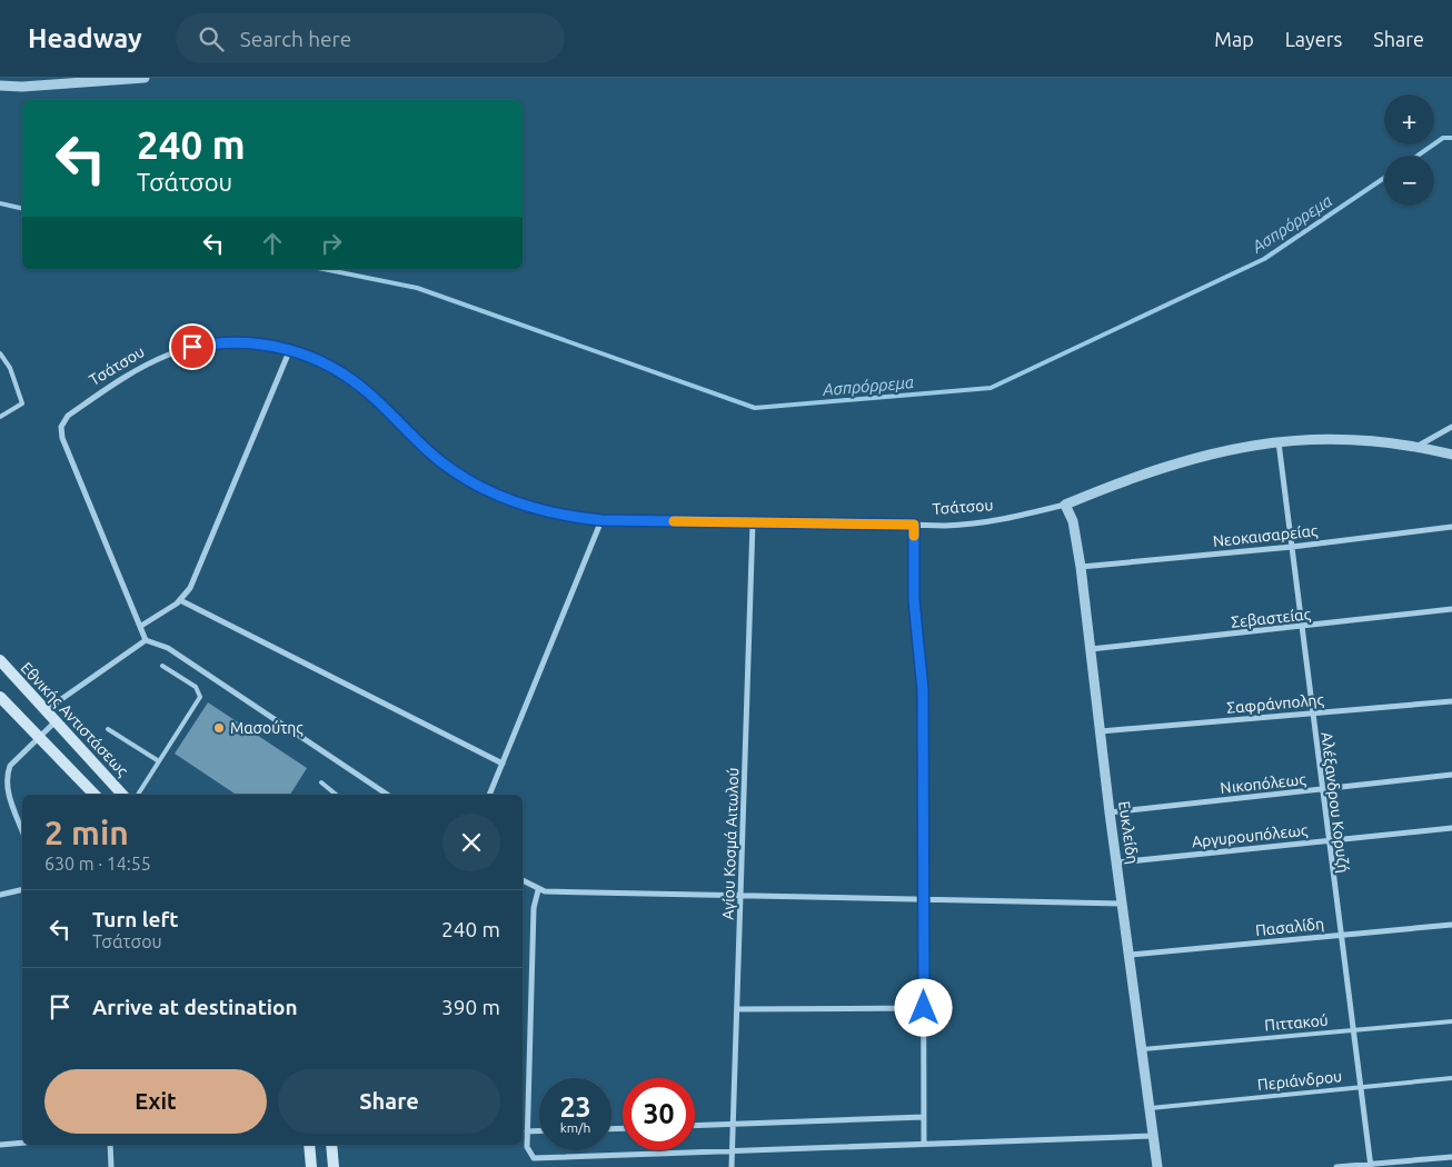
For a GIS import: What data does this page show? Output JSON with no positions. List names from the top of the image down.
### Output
{
  "streets": {
    "main road": ["Εθνικής Αντιστάσεως"],
    "street": [
      "Τσάτσου",
      "Νεοκαισαρείας",
      "Σεβαστείας",
      "Σαφράνπολης",
      "Νικοπόλεως",
      "Αλέξανδρου Κορυζή",
      "Ευκλείδη",
      "Αργυρουπόλεως",
      "Αγίου Κοσμά Αιτωλού",
      "Πασαλίδη"
    ],
    "lane": ["Πιττακού", "Περιάνδρου"]
  },
  "crossings": [
    ["Τσάτσου", "Αλέξανδρου Κορυζή"],
    ["Τσάτσου", "Ευκλείδη"],
    ["Τσάτσου", "Αγίου Κοσμά Αιτωλού"],
    ["Νεοκαισαρείας", "Αλέξανδρου Κορυζή"],
    ["Νεοκαισαρείας", "Ευκλείδη"],
    ["Σεβαστείας", "Αλέξανδρου Κορυζή"],
    ["Σεβαστείας", "Ευκλείδη"],
    ["Σαφράνπολης", "Αλέξανδρου Κορυζή"],
    ["Σαφράνπολης", "Ευκλείδη"],
    ["Νικοπόλεως", "Αλέξανδρου Κορυζή"],
    ["Νικοπόλεως", "Ευκλείδη"],
    ["Αλέξανδρου Κορυζή", "Αργυρουπόλεως"],
    ["Αλέξανδρου Κορυζή", "Πασαλίδη"],
    ["Αλέξανδρου Κορυζή", "Πιττακού"],
    ["Αλέξανδρου Κορυζή", "Περιάνδρου"],
    ["Ευκλείδη", "Αργυρουπόλεως"],
    ["Ευκλείδη", "Πασαλίδη"],
    ["Ευκλείδη", "Πιττακού"],
    ["Ευκλείδη", "Περιάνδρου"]
  ],
  "water": ["Ασπρόρρεμα"],
  "places": ["Μασούτης"],
  "page": {
    "header": "Headway",
    "search": "Search here",
    "nav": ["Map", "Layers", "Share"],
    "map_buttons": ["+", "−"],
    "turn": ["240 m", "Τσάτσου"],
    "heading": ["2 min", "630 m · 14:55"],
    "list": [
      {
        "name": "Turn left",
        "note": "Τσάτσου",
        "value": "240 m"
      },
      {
        "name": "Arrive at destination",
        "value": "390 m"
      }
    ],
    "buttons": ["Exit", "Share"],
    "speed": "23 km/h",
    "limit": "30"
  }
}
